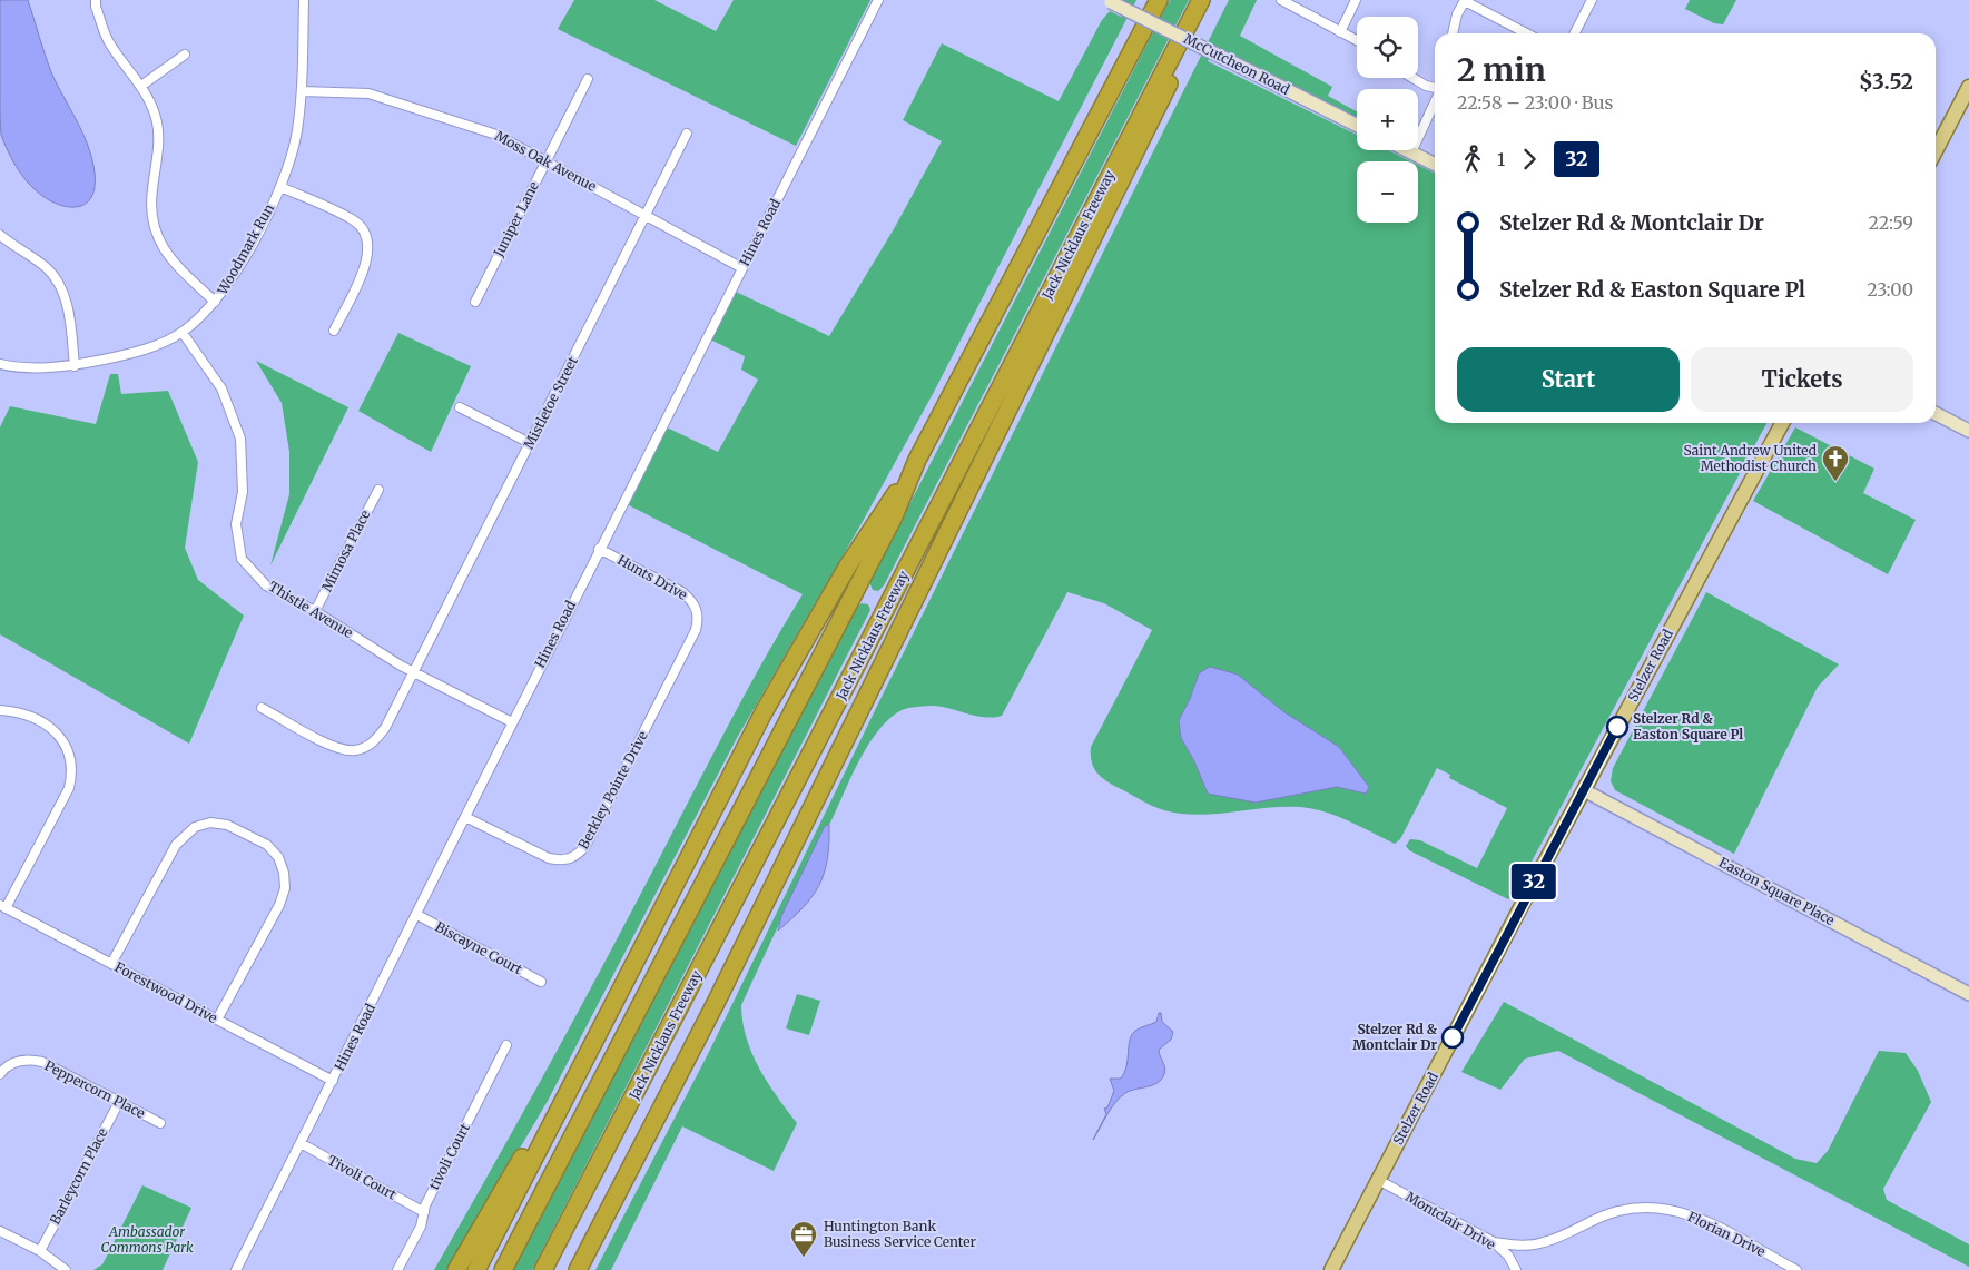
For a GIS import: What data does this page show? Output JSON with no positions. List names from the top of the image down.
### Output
{
  "streets": {
    "highway": ["Jack Nicklaus Freeway"],
    "main road": ["Stelzer Road"],
    "street": [
      "McCutcheon Road",
      "Moss Oak Avenue",
      "Juniper Lane",
      "Hines Road",
      "Woodmark Run",
      "Mistletoe Street",
      "Mimosa Place",
      "Hunts Drive",
      "Thistle Avenue",
      "Berkley Pointe Drive",
      "Easton Square Place",
      "Biscayne Court",
      "Forestwood Drive",
      "Peppercorn Place",
      "tivoli Court",
      "Barleycorn Place",
      "Tivoli Court",
      "Montclair Drive",
      "Florian Drive"
    ]
  },
  "crossings": [
    ["Moss Oak Avenue", "Juniper Lane"],
    ["Moss Oak Avenue", "Hines Road"],
    ["Moss Oak Avenue", "Woodmark Run"],
    ["Moss Oak Avenue", "Mistletoe Street"],
    ["Hines Road", "Hunts Drive"],
    ["Hines Road", "Thistle Avenue"],
    ["Hines Road", "Berkley Pointe Drive"],
    ["Hines Road", "Biscayne Court"],
    ["Hines Road", "Forestwood Drive"],
    ["Hines Road", "Tivoli Court"],
    ["Woodmark Run", "Thistle Avenue"],
    ["Mistletoe Street", "Thistle Avenue"],
    ["Mimosa Place", "Thistle Avenue"],
    ["Hunts Drive", "Berkley Pointe Drive"],
    ["Stelzer Road", "Easton Square Place"],
    ["Stelzer Road", "Montclair Drive"],
    ["Peppercorn Place", "Barleycorn Place"],
    ["tivoli Court", "Tivoli Court"],
    ["Montclair Drive", "Florian Drive"]
  ],
  "parks": ["Ambassador Commons Park"],
  "places": {
    "church": ["Saint Andrew United Methodist Church"],
    "other": ["Stelzer Rd & Easton Square Pl", "Stelzer Rd & Montclair Dr"],
    "office": ["Huntington Bank Business Service Center"]
  },
  "lines": ["bus line 32"],
  "page": {
    "on_map": "32",
    "map_buttons": ["+", "−"],
    "heading": ["2 min", "22:58 – 23:00 · Bus", "$3.52"],
    "legs": ["1", "32"],
    "list": [
      {
        "name": "Stelzer Rd & Montclair Dr",
        "value": "22:59"
      },
      {
        "name": "Stelzer Rd & Easton Square Pl",
        "value": "23:00"
      }
    ],
    "buttons": ["Start", "Tickets"]
  }
}
